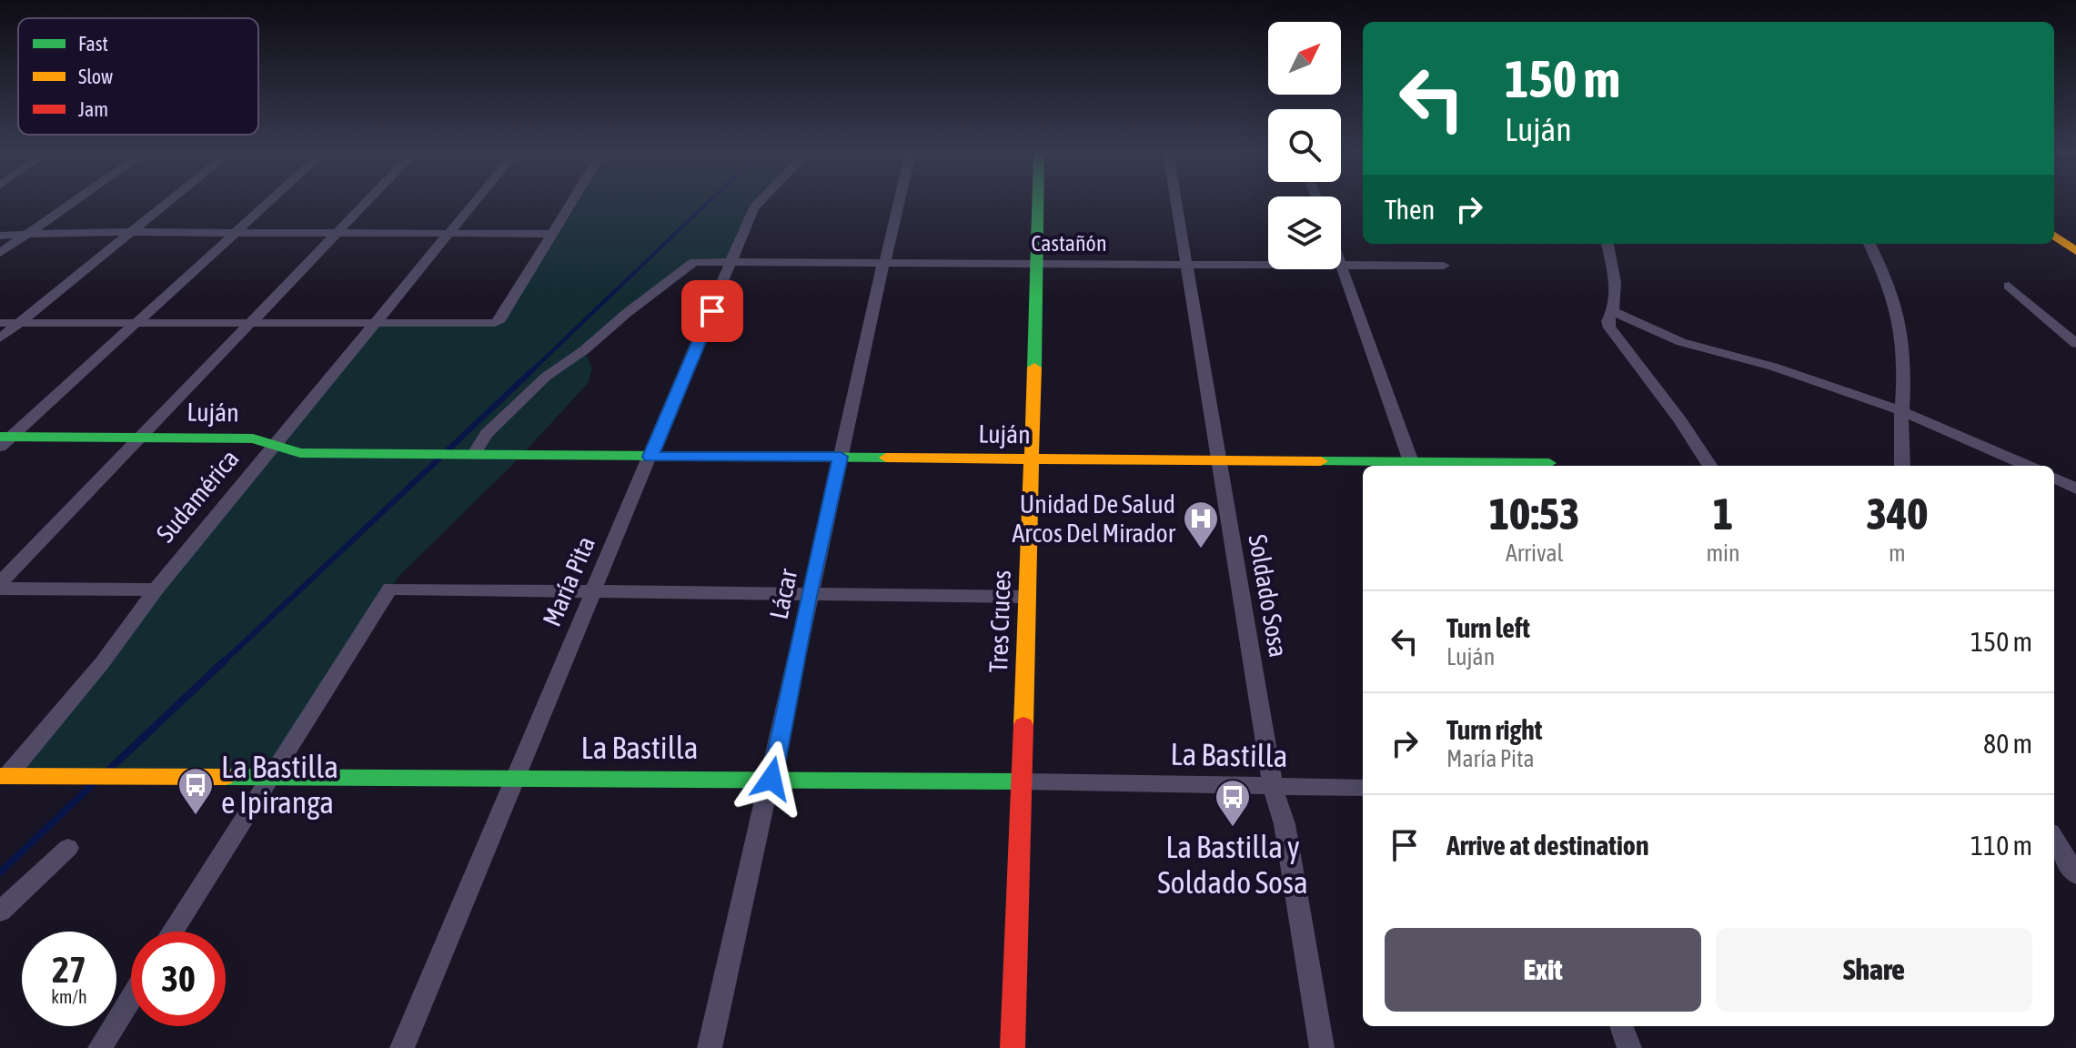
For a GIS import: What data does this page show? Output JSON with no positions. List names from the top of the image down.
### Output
{
  "streets": {
    "street": [
      "Castañón",
      "Luján",
      "Sudamérica",
      "María Pita",
      "Lácar",
      "Soldado Sosa",
      "Tres Cruces",
      "La Bastilla"
    ]
  },
  "crossings": [
    ["Castañón", "Luján"],
    ["Castañón", "María Pita"],
    ["Castañón", "Lácar"],
    ["Castañón", "Soldado Sosa"],
    ["Castañón", "Tres Cruces"],
    ["Luján", "Sudamérica"],
    ["Luján", "María Pita"],
    ["Luján", "Lácar"],
    ["Luján", "Soldado Sosa"],
    ["Luján", "Tres Cruces"],
    ["Sudamérica", "La Bastilla"],
    ["María Pita", "La Bastilla"],
    ["Lácar", "La Bastilla"],
    ["Soldado Sosa", "La Bastilla"],
    ["Tres Cruces", "La Bastilla"]
  ],
  "places": {
    "hospital": ["Unidad De Salud Arcos Del Mirador"],
    "bus stop": ["La Bastilla e Ipiranga", "La Bastilla y Soldado Sosa"]
  },
  "legend": ["Fast", "Slow", "Jam"],
  "north": "top right",
  "page": {
    "turn": ["150 m", "Luján"],
    "then": "Then",
    "eta": [
      "10:53",
      "Arrival",
      "1",
      "min",
      "340",
      "m"
    ],
    "list": [
      {
        "name": "Turn left",
        "note": "Luján",
        "value": "150 m"
      },
      {
        "name": "Turn right",
        "note": "María Pita",
        "value": "80 m"
      },
      {
        "name": "Arrive at destination",
        "value": "110 m"
      }
    ],
    "buttons": ["Exit", "Share"],
    "speed": "27 km/h",
    "limit": "30"
  }
}
